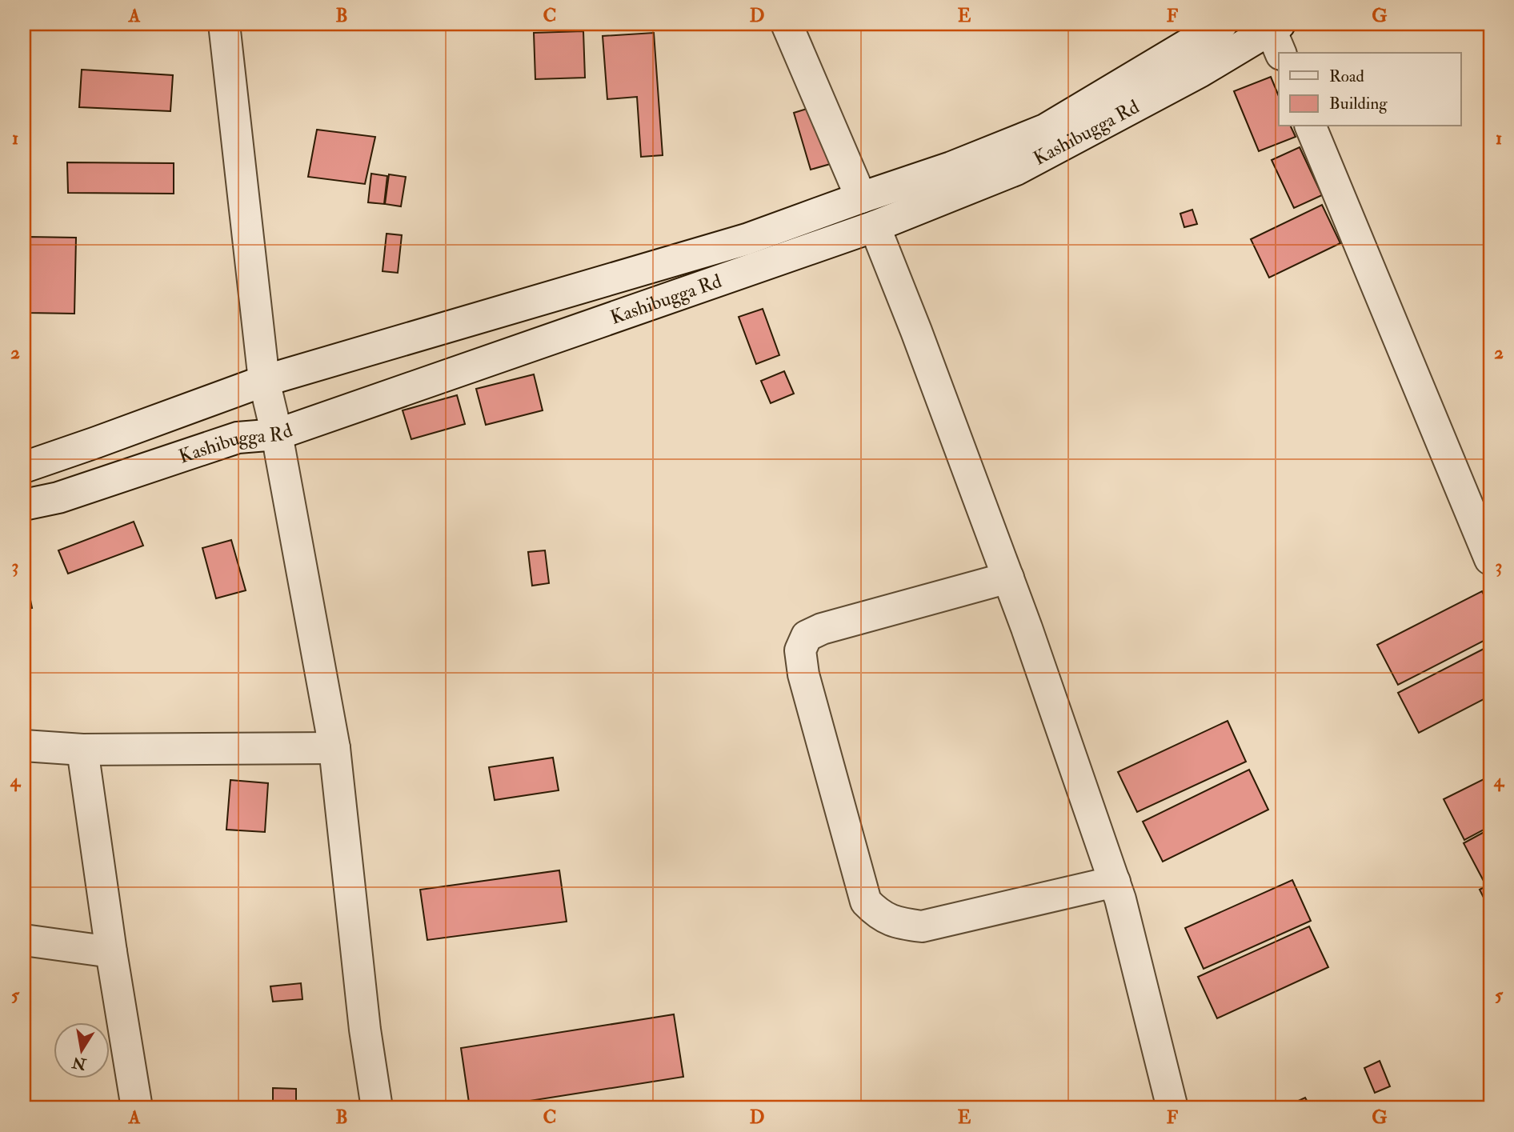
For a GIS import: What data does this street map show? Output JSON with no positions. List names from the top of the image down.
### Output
{
  "streets": {
    "street": ["Kashibugga Rd"]
  },
  "legend": ["Road", "Building"],
  "north": "bottom",
  "grid": {
    "columns": [
      "A",
      "B",
      "C",
      "D",
      "E",
      "F",
      "G"
    ],
    "rows": [
      "1",
      "2",
      "3",
      "4",
      "5"
    ]
  }
}
